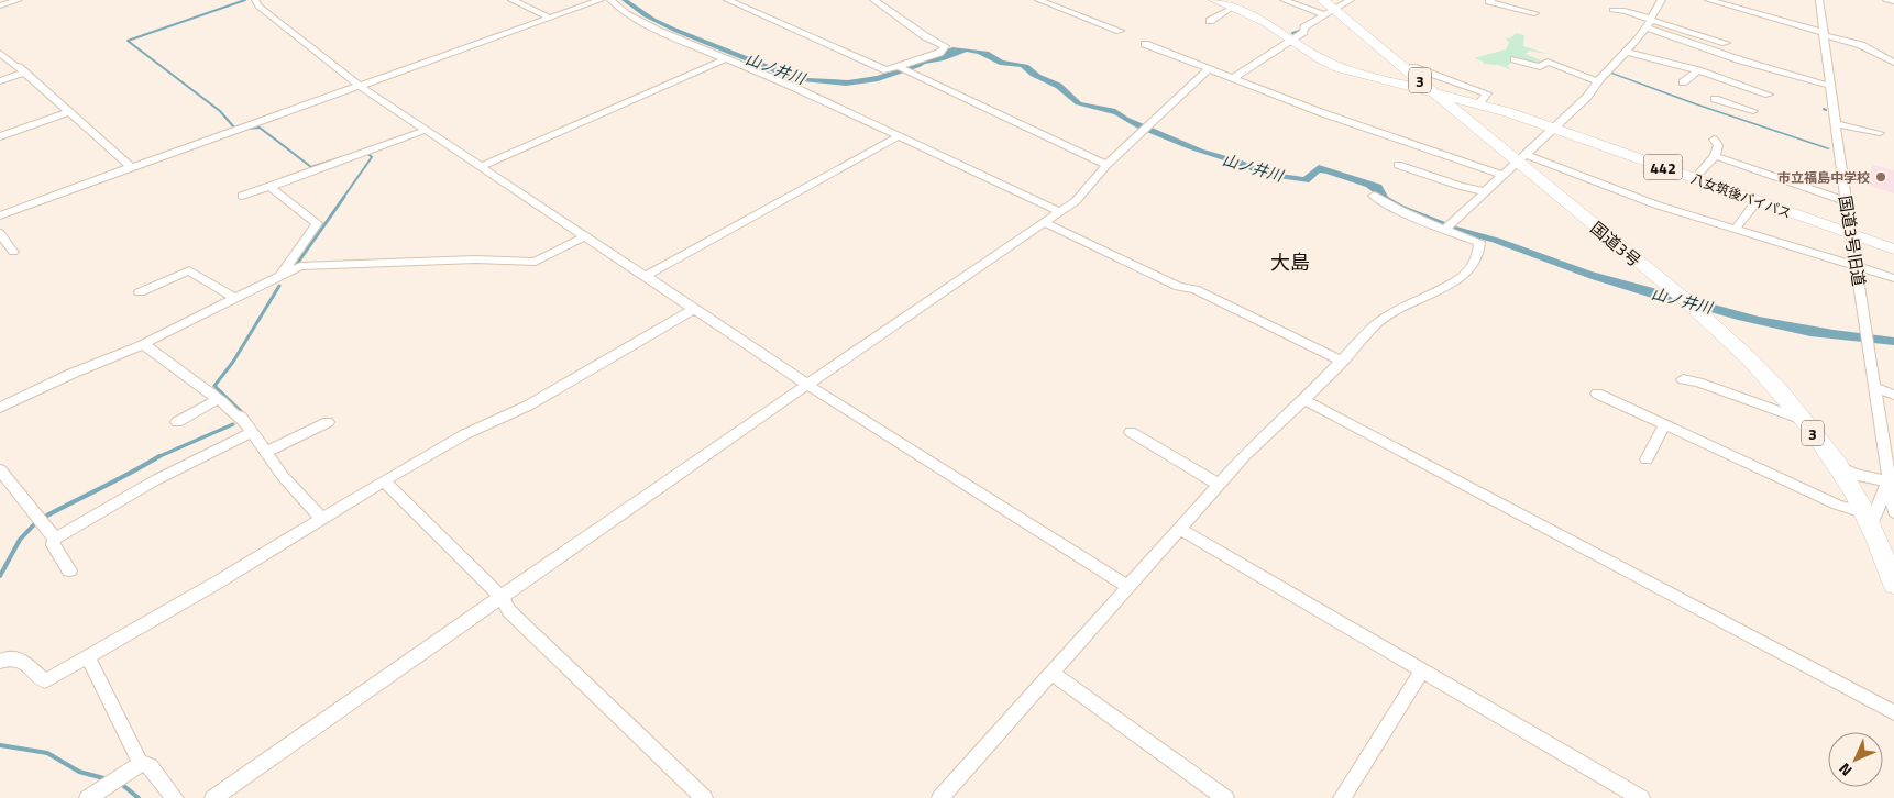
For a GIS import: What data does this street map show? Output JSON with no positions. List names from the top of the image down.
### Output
{
  "streets": {
    "highway": [
      "3",
      "442",
      "八女筑後バイパス",
      "国道3号"
    ],
    "street": ["国道3号旧道"]
  },
  "crossings": [
    ["八女筑後バイパス", "国道3号旧道"],
    ["八女筑後バイパス", "国道3号"],
    ["国道3号旧道", "国道3号"]
  ],
  "districts": ["大島"],
  "water": ["山ノ井川"],
  "places": ["市立福島中学校"],
  "north": "bottom left"
}
